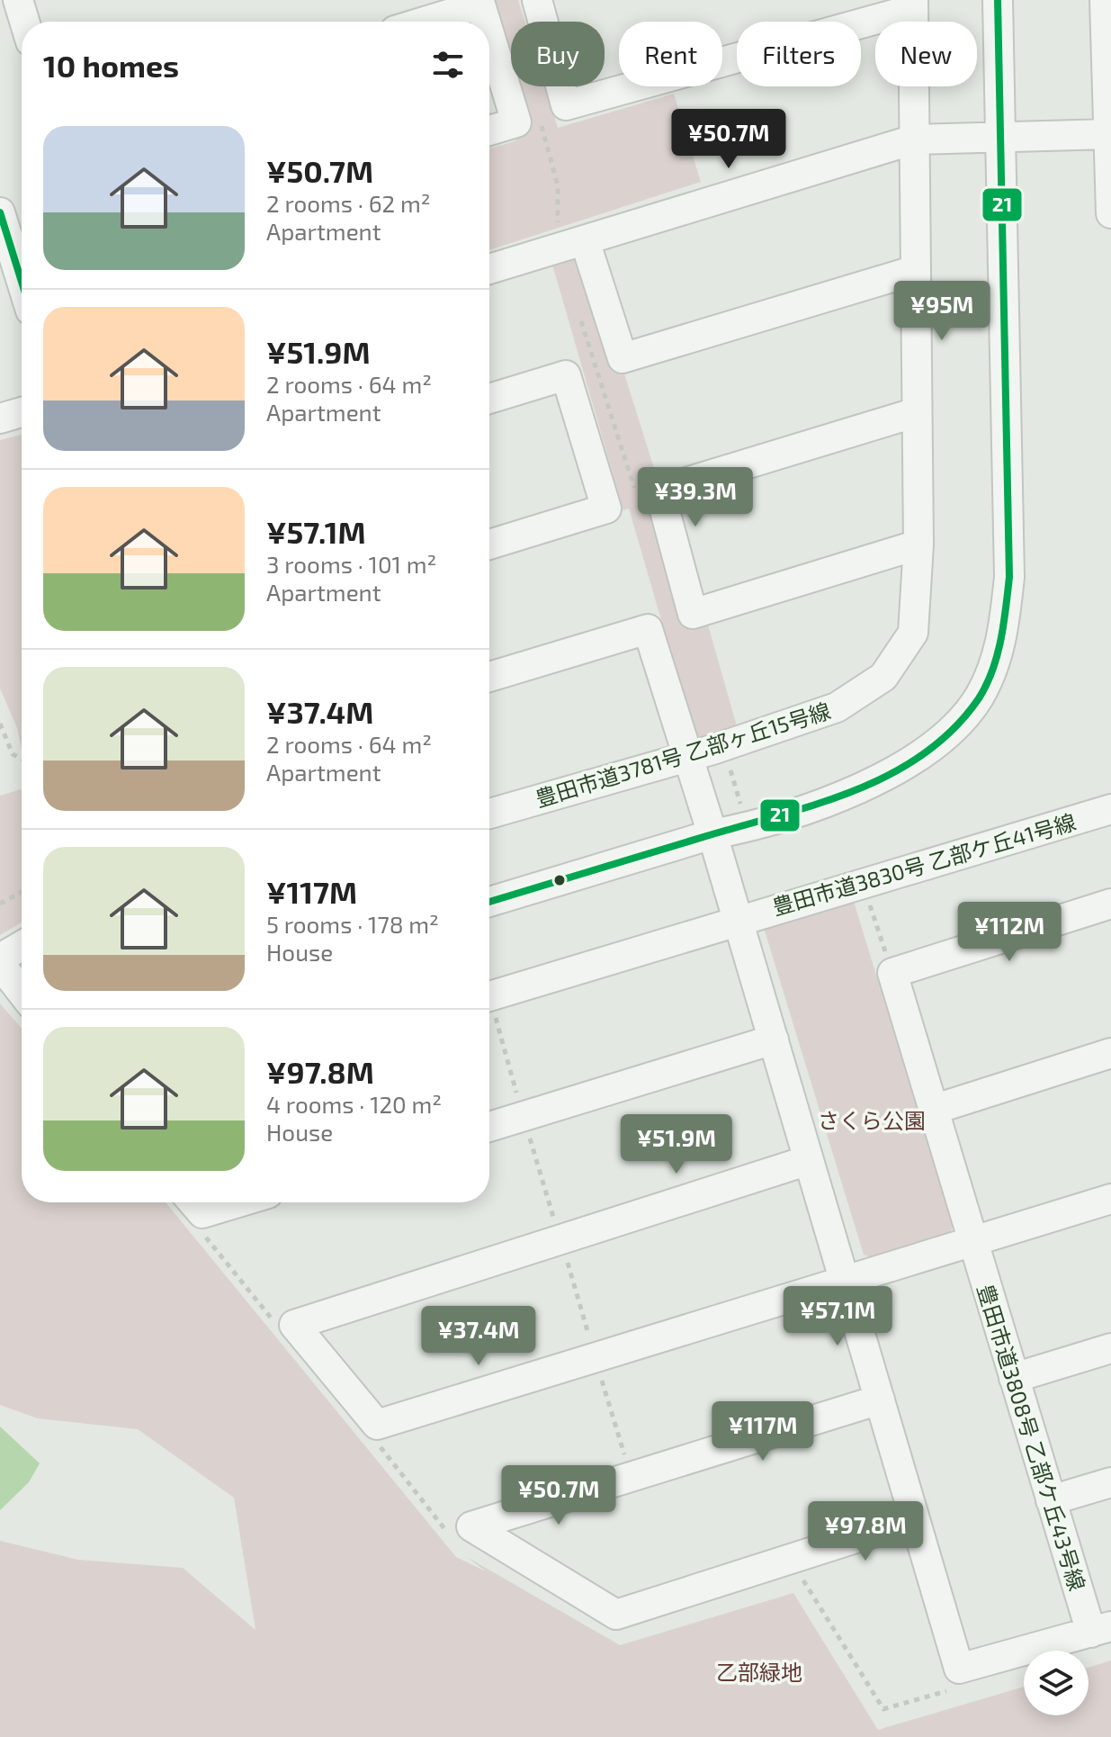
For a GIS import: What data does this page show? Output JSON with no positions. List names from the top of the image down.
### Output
{
  "streets": {
    "street": ["豊田市道3781号 乙部ヶ丘15号線", "豊田市道3830号 乙部ケ丘41号線", "豊田市道3808号 乙部ケ丘43号線"]
  },
  "parks": ["さくら公園", "乙部緑地"],
  "lines": ["transit line 21"],
  "page": {
    "chip": [
      "Buy",
      "Rent",
      "Filters",
      "New"
    ],
    "heading": "10 homes",
    "list": [
      {
        "name": "¥50.7M",
        "note": "2 rooms · 62 m² · Apartment"
      },
      {
        "name": "¥51.9M",
        "note": "2 rooms · 64 m² · Apartment"
      },
      {
        "name": "¥57.1M",
        "note": "3 rooms · 101 m² · Apartment"
      },
      {
        "name": "¥37.4M",
        "note": "2 rooms · 64 m² · Apartment"
      },
      {
        "name": "¥117M",
        "note": "5 rooms · 178 m² · House"
      },
      {
        "name": "¥97.8M",
        "note": "4 rooms · 120 m² · House"
      }
    ],
    "price": [
      "¥50.7M",
      "¥95M",
      "¥39.3M",
      "¥112M",
      "¥51.9M",
      "¥57.1M",
      "¥37.4M",
      "¥117M",
      "¥50.7M",
      "¥97.8M"
    ]
  }
}
